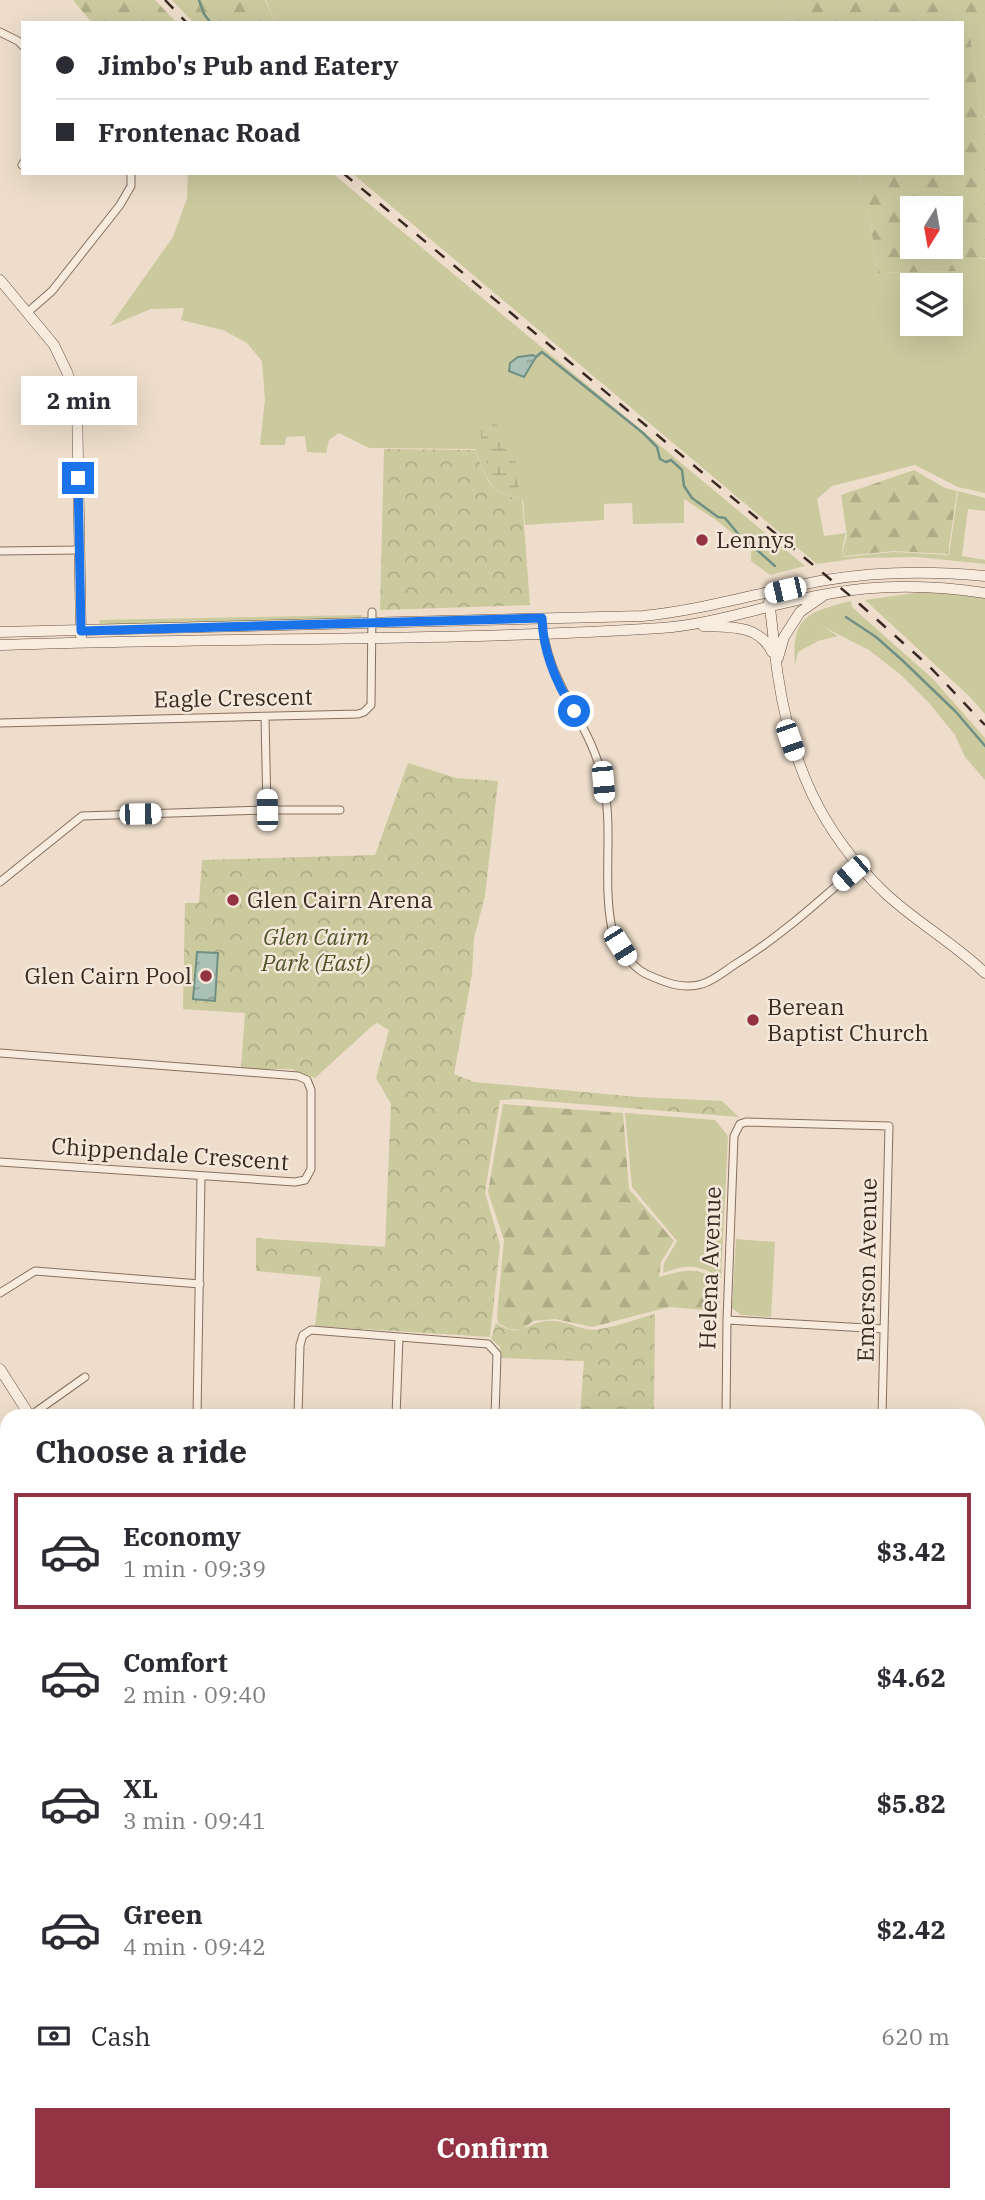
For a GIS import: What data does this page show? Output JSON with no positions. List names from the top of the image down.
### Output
{
  "streets": {
    "street": [
      "Eagle Crescent",
      "Chippendale Crescent",
      "Helena Avenue",
      "Emerson Avenue"
    ]
  },
  "crossings": [
    ["Helena Avenue", "Emerson Avenue"]
  ],
  "parks": ["Glen Cairn Park (East)"],
  "places": [
    "Lennys",
    "Glen Cairn Arena",
    "Glen Cairn Pool",
    "Berean Baptist Church"
  ],
  "north": "bottom",
  "page": {
    "banner": ["Jimbo's Pub and Eatery", "Frontenac Road"],
    "bubble": "2 min",
    "heading": "Choose a ride",
    "list": [
      {
        "name": "Economy",
        "note": "1 min · 09:39",
        "value": "$3.42"
      },
      {
        "name": "Comfort",
        "note": "2 min · 09:40",
        "value": "$4.62"
      },
      {
        "name": "XL",
        "note": "3 min · 09:41",
        "value": "$5.82"
      },
      {
        "name": "Green",
        "note": "4 min · 09:42",
        "value": "$2.42"
      }
    ],
    "pay": ["Cash", "620 m"],
    "buttons": "Confirm"
  }
}
